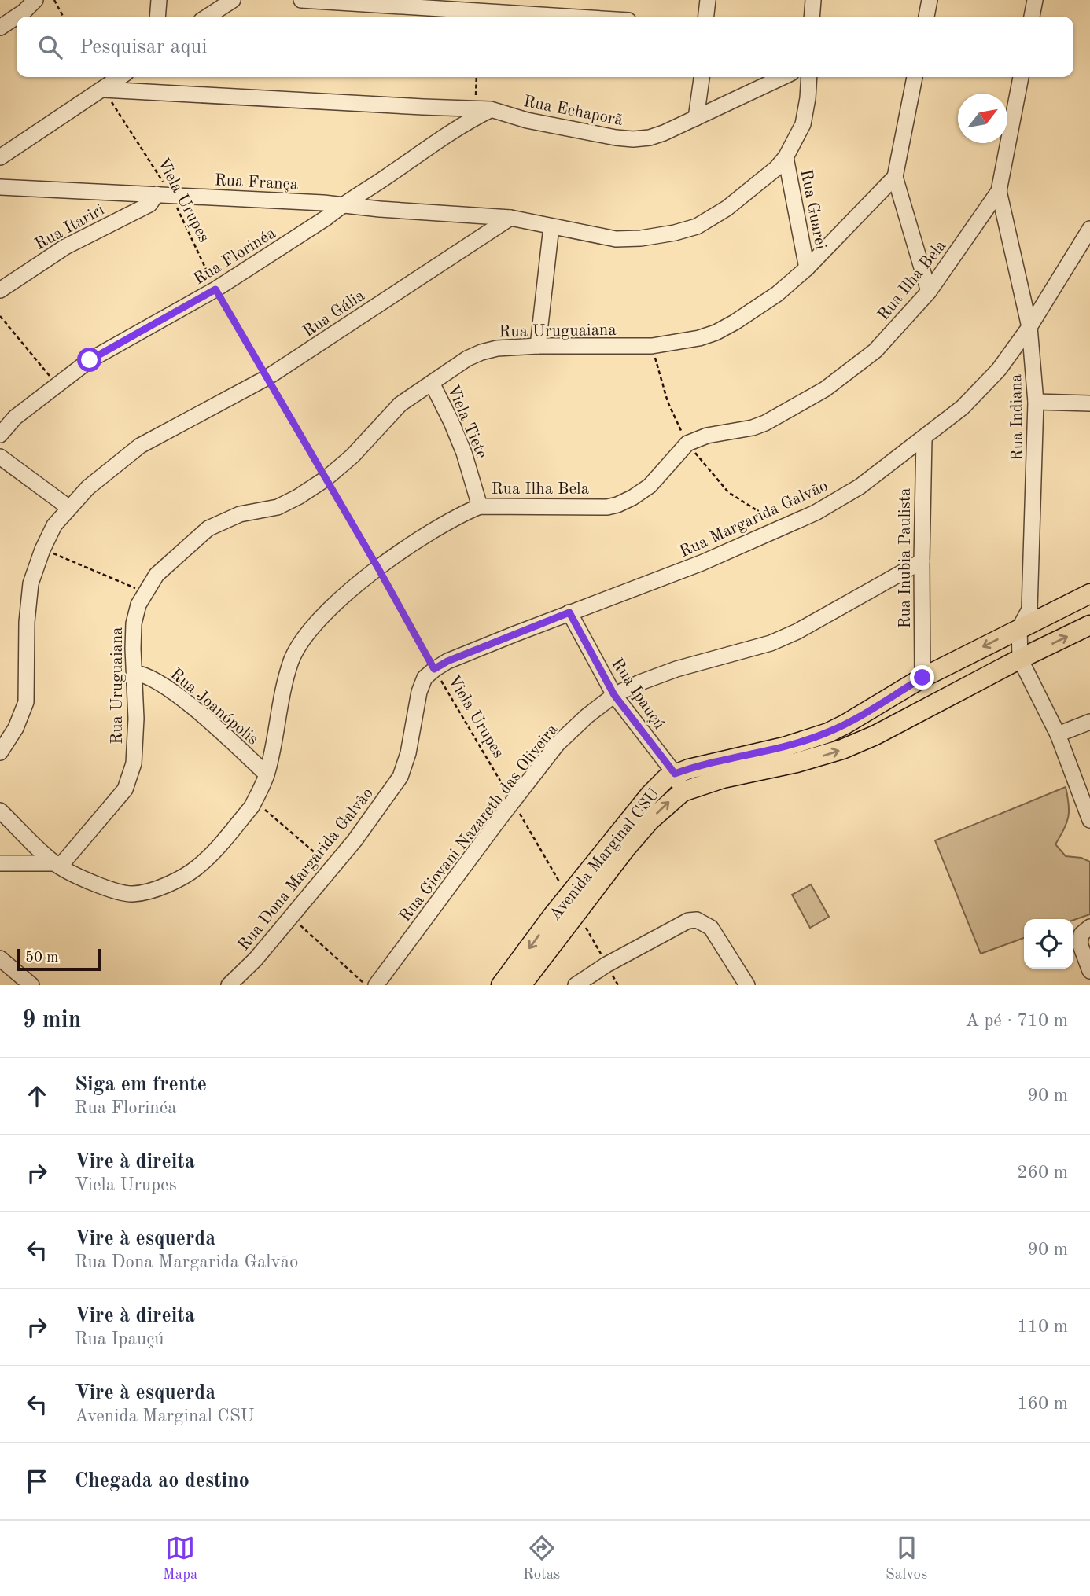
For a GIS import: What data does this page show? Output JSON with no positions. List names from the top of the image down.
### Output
{
  "streets": {
    "main road": ["Avenida Marginal CSU"],
    "street": [
      "Rua Echaporã",
      "Rua França",
      "Rua Guarei",
      "Rua Itariri",
      "Rua Florinéa",
      "Rua Ilha Bela",
      "Rua Gália",
      "Rua Uruguaiana",
      "Rua Indiana",
      "Viela Tiete",
      "Rua Margarida Galvão",
      "Rua Inubia Paulista",
      "Rua Ipauçú",
      "Rua Joanópolis",
      "Rua Giovani Nazareth das Oliveira",
      "Rua Dona Margarida Galvão"
    ],
    "path": ["Viela Urupes"]
  },
  "crossings": [
    ["Rua Echaporã", "Viela Urupes"],
    ["Rua Echaporã", "Rua Florinéa"],
    ["Rua França", "Viela Urupes"],
    ["Rua França", "Rua Itariri"],
    ["Rua França", "Rua Florinéa"],
    ["Rua França", "Rua Gália"],
    ["Viela Urupes", "Rua Itariri"],
    ["Viela Urupes", "Rua Florinéa"],
    ["Viela Urupes", "Rua Ilha Bela"],
    ["Viela Urupes", "Rua Gália"],
    ["Viela Urupes", "Rua Uruguaiana"],
    ["Viela Urupes", "Rua Giovani Nazareth das Oliveira"],
    ["Viela Urupes", "Avenida Marginal CSU"],
    ["Viela Urupes", "Rua Dona Margarida Galvão"],
    ["Rua Guarei", "Rua Uruguaiana"],
    ["Rua Ilha Bela", "Rua Uruguaiana"],
    ["Rua Ilha Bela", "Rua Indiana"],
    ["Rua Ilha Bela", "Viela Tiete"],
    ["Rua Ilha Bela", "Rua Joanópolis"],
    ["Rua Uruguaiana", "Viela Tiete"],
    ["Rua Uruguaiana", "Rua Joanópolis"],
    ["Rua Indiana", "Rua Margarida Galvão"],
    ["Rua Indiana", "Avenida Marginal CSU"],
    ["Rua Margarida Galvão", "Rua Inubia Paulista"],
    ["Rua Margarida Galvão", "Rua Ipauçú"],
    ["Rua Margarida Galvão", "Rua Dona Margarida Galvão"],
    ["Rua Inubia Paulista", "Rua Giovani Nazareth das Oliveira"],
    ["Rua Inubia Paulista", "Avenida Marginal CSU"],
    ["Rua Ipauçú", "Rua Giovani Nazareth das Oliveira"],
    ["Rua Ipauçú", "Avenida Marginal CSU"]
  ],
  "scale_bar": "50 m",
  "north": "top right",
  "page": {
    "search": "Pesquisar aqui",
    "scale": "50 m",
    "heading": ["9 min", "A pé · 710 m"],
    "list": [
      ["Siga em frente", "Rua Florinéa", "90 m"],
      ["Vire à direita", "Viela Urupes", "260 m"],
      ["Vire à esquerda", "Rua Dona Margarida Galvão", "90 m"],
      ["Vire à direita", "Rua Ipauçú", "110 m"],
      ["Vire à esquerda", "Avenida Marginal CSU", "160 m"],
      "Chegada ao destino"
    ],
    "nav": ["Mapa", "Rotas", "Salvos"]
  }
}
